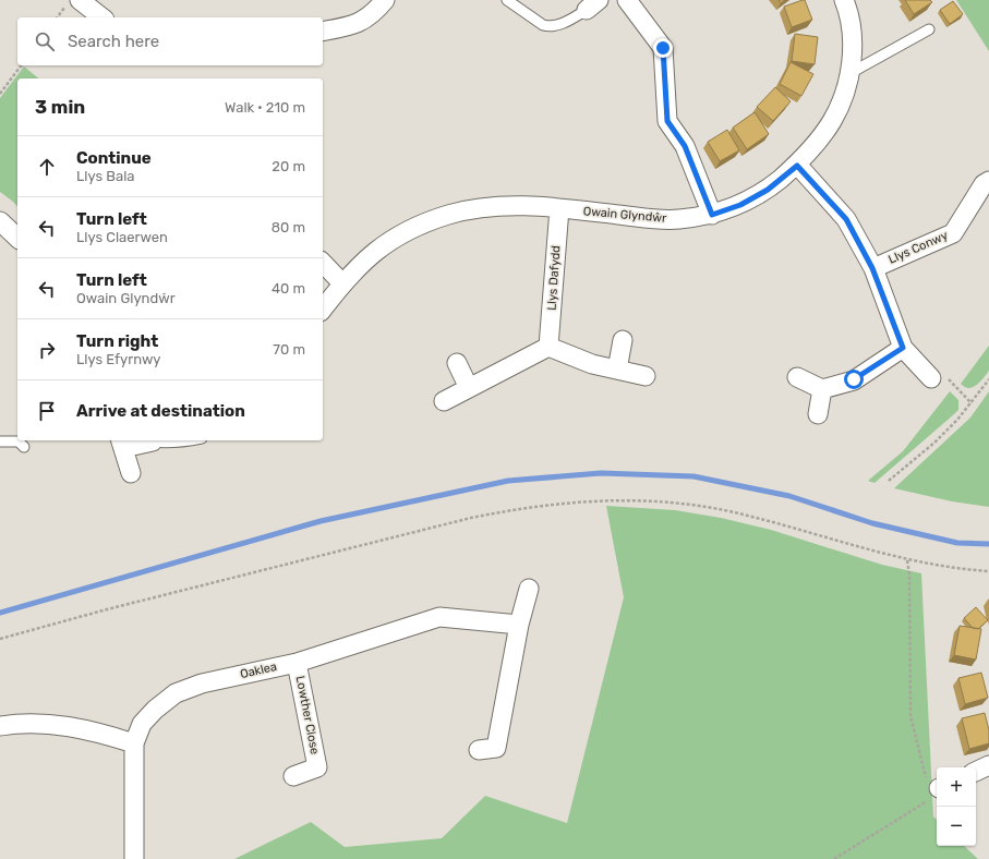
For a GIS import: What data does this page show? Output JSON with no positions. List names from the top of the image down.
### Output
{
  "streets": {
    "street": [
      "Owain Glyndŵr",
      "Llys Conwy",
      "Llys Dafydd",
      "Oaklea",
      "Lowther Close"
    ]
  },
  "crossings": [
    ["Owain Glyndŵr", "Llys Dafydd"],
    ["Oaklea", "Lowther Close"]
  ],
  "page": {
    "search": "Search here",
    "heading": ["3 min", "Walk · 210 m"],
    "list": [
      ["Continue", "Llys Bala", "20 m"],
      ["Turn left", "Llys Claerwen", "80 m"],
      ["Turn left", "Owain Glyndŵr", "40 m"],
      ["Turn right", "Llys Efyrnwy", "70 m"],
      "Arrive at destination"
    ],
    "map_buttons": ["+", "−"]
  }
}
